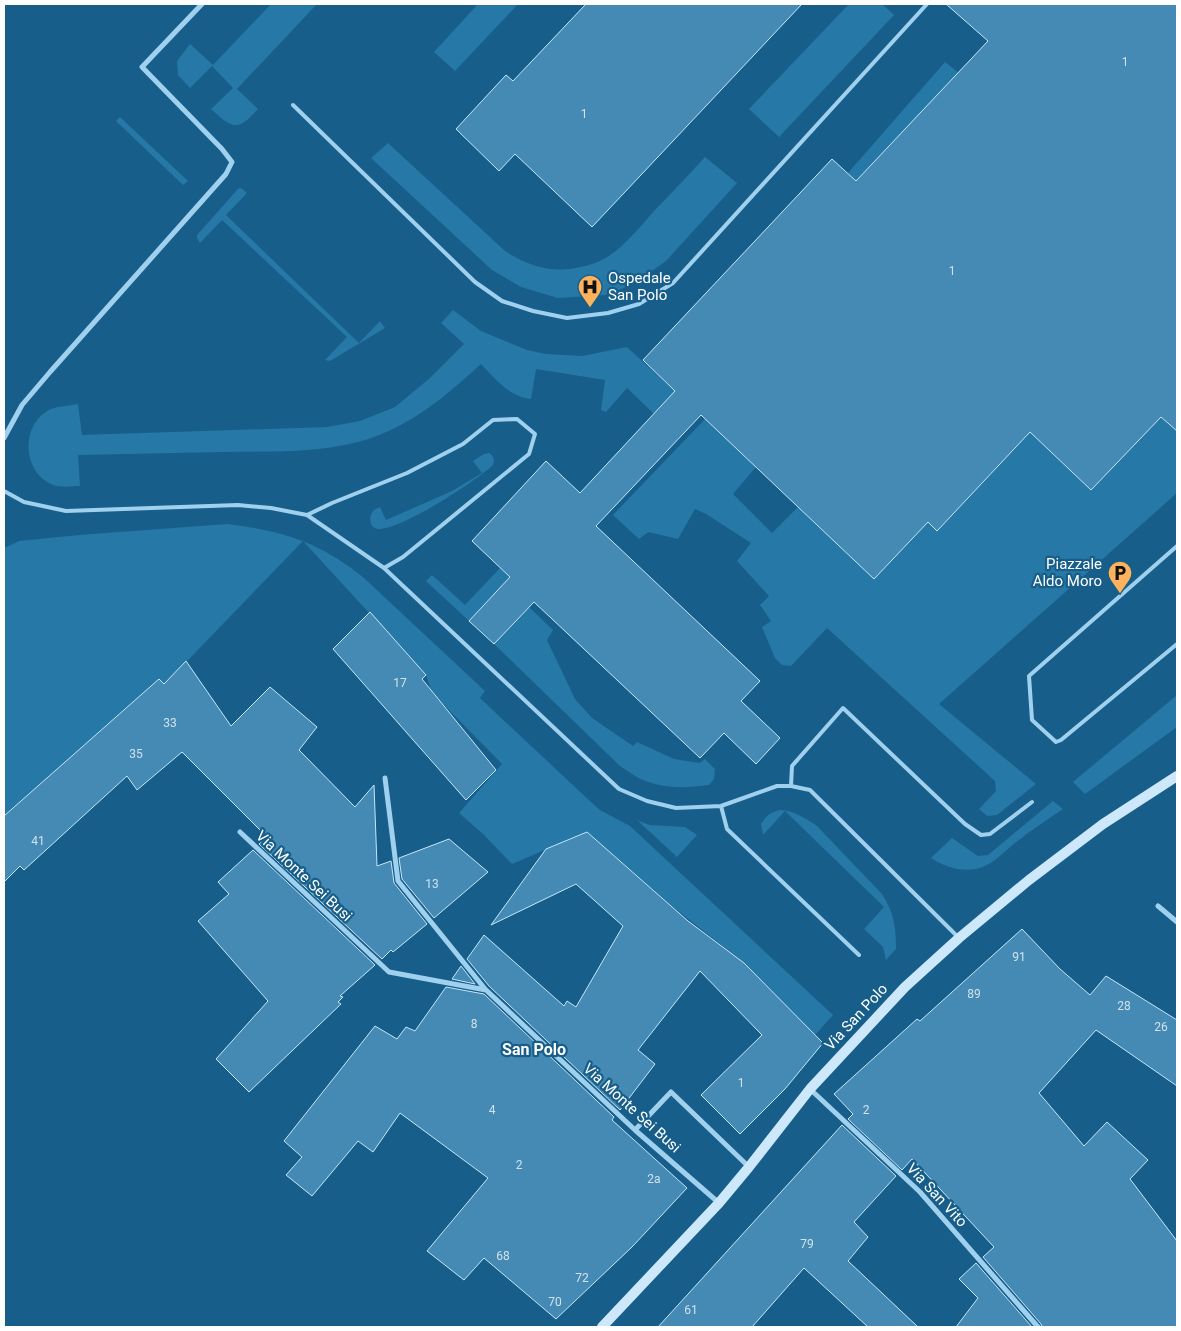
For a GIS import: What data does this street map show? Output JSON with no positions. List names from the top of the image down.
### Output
{
  "streets": {
    "main road": ["Via San Polo"],
    "street": ["Via Monte Sei Busi", "Via San Vito"]
  },
  "crossings": [
    ["Via Monte Sei Busi", "Via San Polo"],
    ["Via San Polo", "Via San Vito"]
  ],
  "districts": ["San Polo"],
  "places": {
    "hospital": ["Ospedale San Polo"],
    "parking": ["Piazzale Aldo Moro"]
  },
  "house_numbers": [
    "1",
    "1",
    "1",
    "17",
    "33",
    "35",
    "41",
    "13",
    "91",
    "89",
    "28",
    "8",
    "26",
    "1",
    "4",
    "2",
    "2",
    "2a",
    "79",
    "68",
    "72",
    "70",
    "61"
  ]
}
